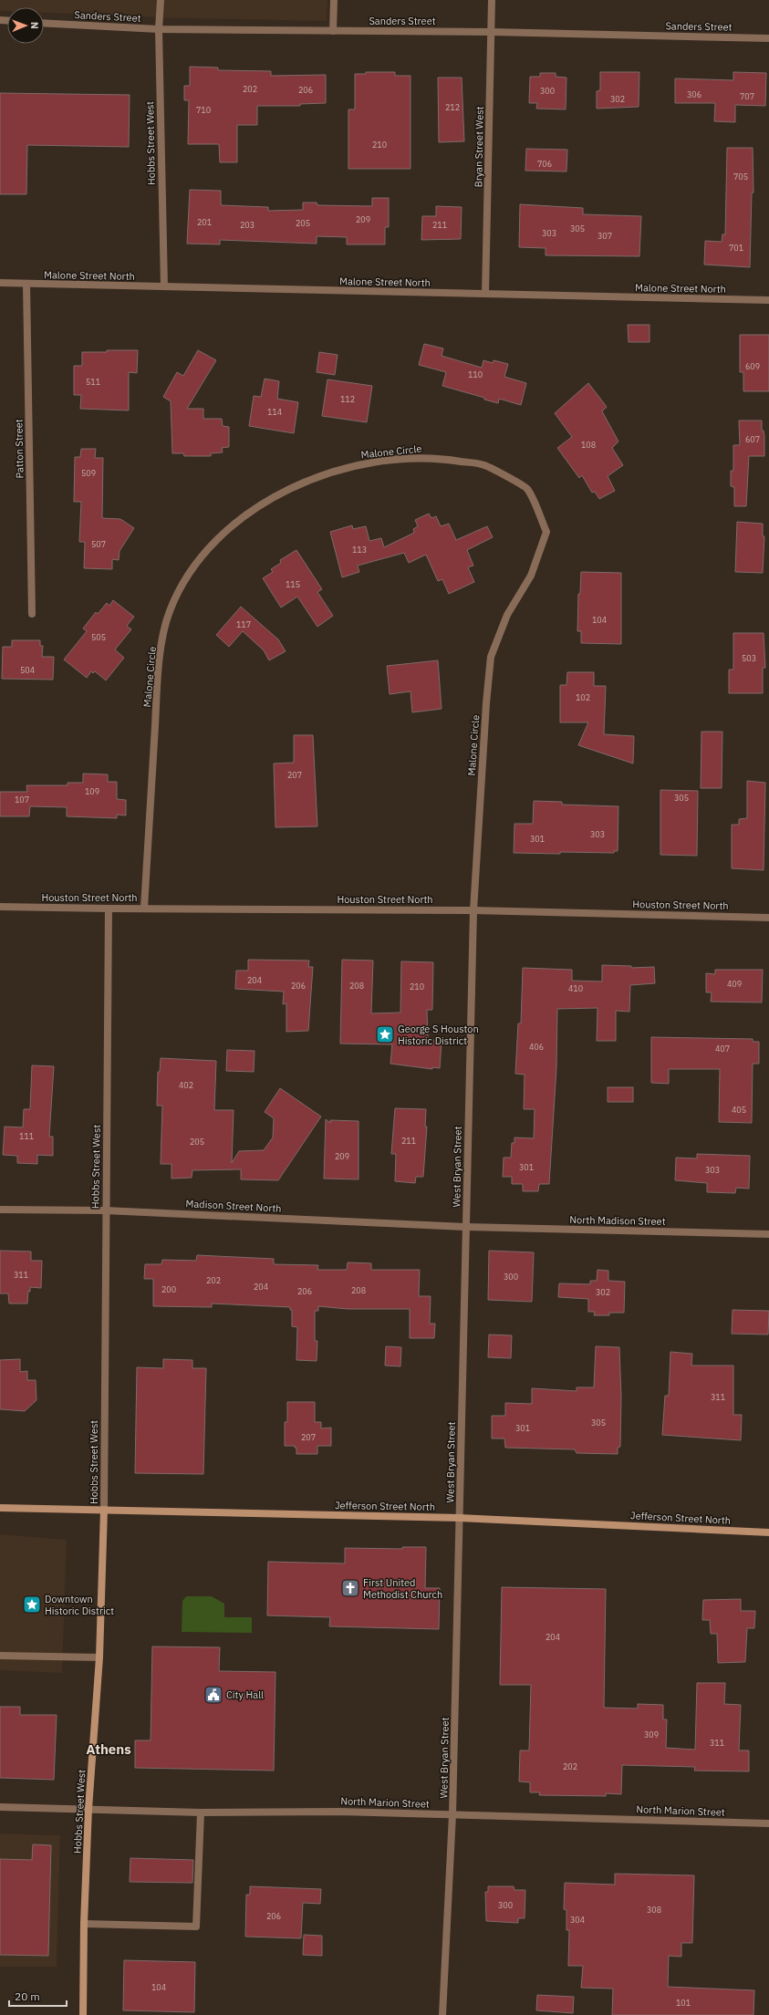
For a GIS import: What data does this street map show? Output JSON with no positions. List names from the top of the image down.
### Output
{
  "streets": {
    "main road": ["Hobbs Street West", "Jefferson Street North"],
    "street": [
      "Sanders Street",
      "Bryan Street West",
      "Malone Street North",
      "Patton Street",
      "Malone Circle",
      "Houston Street North",
      "West Bryan Street",
      "Madison Street North",
      "North Madison Street",
      "North Marion Street"
    ]
  },
  "crossings": [
    ["Sanders Street", "Hobbs Street West"],
    ["Sanders Street", "Bryan Street West"],
    ["Hobbs Street West", "Malone Street North"],
    ["Hobbs Street West", "Houston Street North"],
    ["Hobbs Street West", "Madison Street North"],
    ["Hobbs Street West", "Jefferson Street North"],
    ["Hobbs Street West", "North Marion Street"],
    ["Bryan Street West", "Malone Street North"],
    ["Malone Street North", "Patton Street"],
    ["Malone Circle", "Houston Street North"],
    ["Malone Circle", "West Bryan Street"],
    ["Houston Street North", "West Bryan Street"],
    ["West Bryan Street", "Madison Street North"],
    ["West Bryan Street", "North Madison Street"],
    ["West Bryan Street", "Jefferson Street North"],
    ["West Bryan Street", "North Marion Street"],
    ["Madison Street North", "North Madison Street"]
  ],
  "districts": ["Athens"],
  "places": {
    "place": ["George S Houston Historic District", "Downtown Historic District"],
    "church": ["First United Methodist Church"],
    "public building": ["City Hall"]
  },
  "house_numbers": [
    "202",
    "206",
    "300",
    "306",
    "707",
    "302",
    "212",
    "710",
    "210",
    "706",
    "705",
    "209",
    "201",
    "205",
    "203",
    "211",
    "305",
    "303",
    "307",
    "701",
    "609",
    "110",
    "511",
    "112",
    "114",
    "607",
    "108",
    "509",
    "507",
    "113",
    "115",
    "104",
    "117",
    "505",
    "503",
    "504",
    "102",
    "207",
    "109",
    "305",
    "107",
    "303",
    "301",
    "204",
    "409",
    "206",
    "208",
    "210",
    "410",
    "406",
    "407",
    "402",
    "405",
    "111",
    "211",
    "205",
    "209",
    "301",
    "303",
    "311",
    "300",
    "202",
    "204",
    "200",
    "208",
    "206",
    "302",
    "311",
    "305",
    "301",
    "207",
    "204",
    "309",
    "311",
    "202",
    "300",
    "308",
    "206",
    "304",
    "104",
    "101"
  ],
  "scale_bar": "20 m",
  "north": "right"
}
